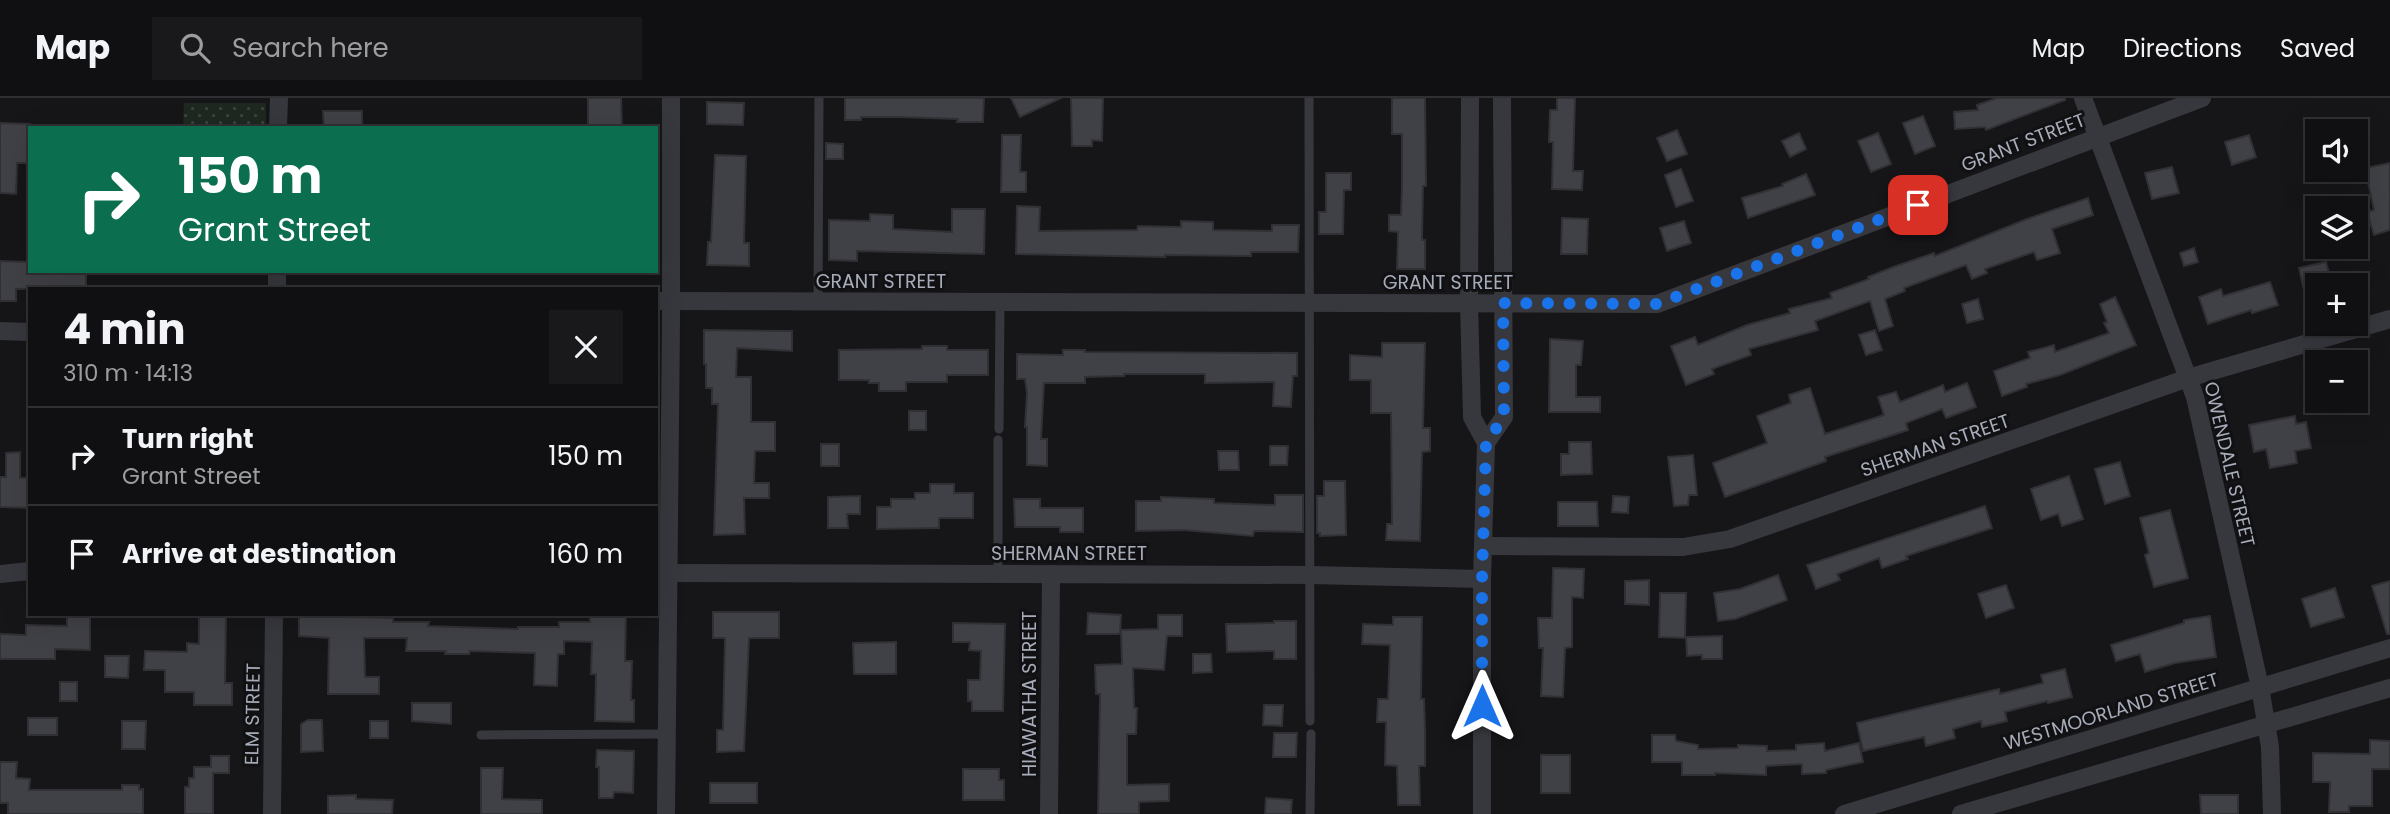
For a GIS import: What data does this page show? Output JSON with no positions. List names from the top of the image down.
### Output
{
  "streets": {
    "street": [
      "GRANT STREET",
      "SHERMAN STREET",
      "OWENDALE STREET",
      "HIAWATHA STREET",
      "WESTMOORLAND STREET",
      "ELM STREET"
    ]
  },
  "crossings": [
    ["GRANT STREET", "OWENDALE STREET"],
    ["SHERMAN STREET", "OWENDALE STREET"],
    ["SHERMAN STREET", "HIAWATHA STREET"],
    ["OWENDALE STREET", "WESTMOORLAND STREET"]
  ],
  "page": {
    "header": "Map",
    "search": "Search here",
    "nav": ["Map", "Directions", "Saved"],
    "map_buttons": ["+", "−"],
    "turn": ["150 m", "Grant Street"],
    "heading": ["4 min", "310 m · 14:13"],
    "list": [
      {
        "name": "Turn right",
        "note": "Grant Street",
        "value": "150 m"
      },
      {
        "name": "Arrive at destination",
        "value": "160 m"
      }
    ]
  }
}
